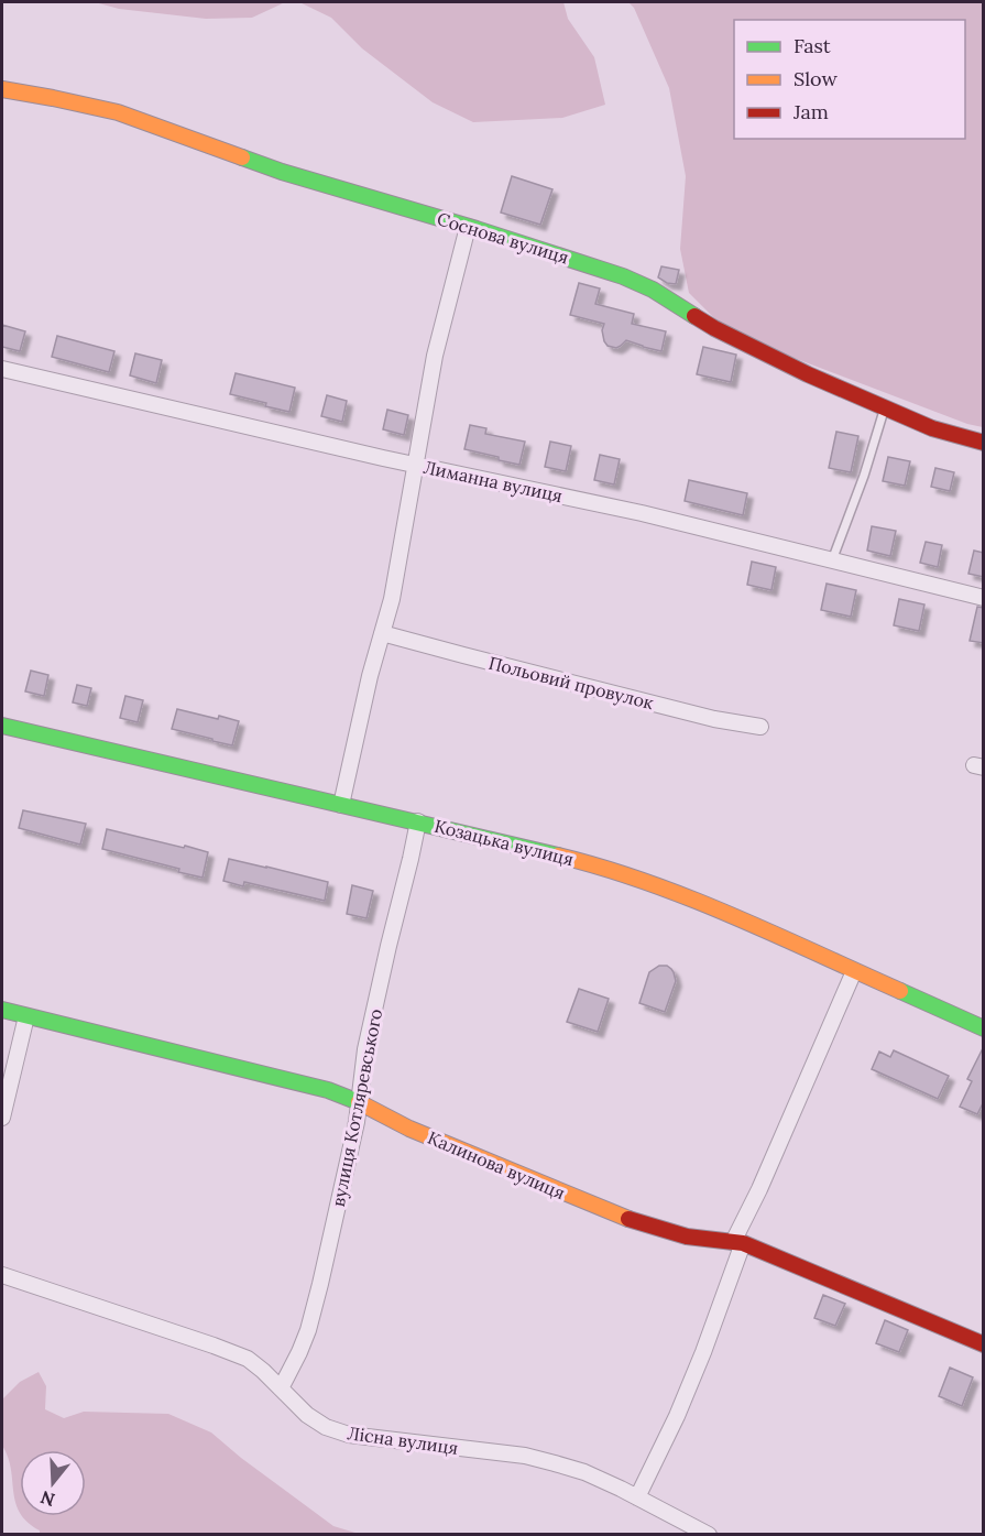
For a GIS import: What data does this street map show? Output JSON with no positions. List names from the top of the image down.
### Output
{
  "streets": {
    "street": [
      "Соснова вулиця",
      "Лиманна вулиця",
      "Польовий провулок",
      "Козацька вулиця",
      "вулиця Котляревського",
      "Калинова вулиця",
      "Лісна вулиця"
    ]
  },
  "crossings": [
    ["Козацька вулиця", "вулиця Котляревського"],
    ["вулиця Котляревського", "Калинова вулиця"],
    ["вулиця Котляревського", "Лісна вулиця"]
  ],
  "legend": ["Fast", "Slow", "Jam"],
  "north": "bottom"
}
